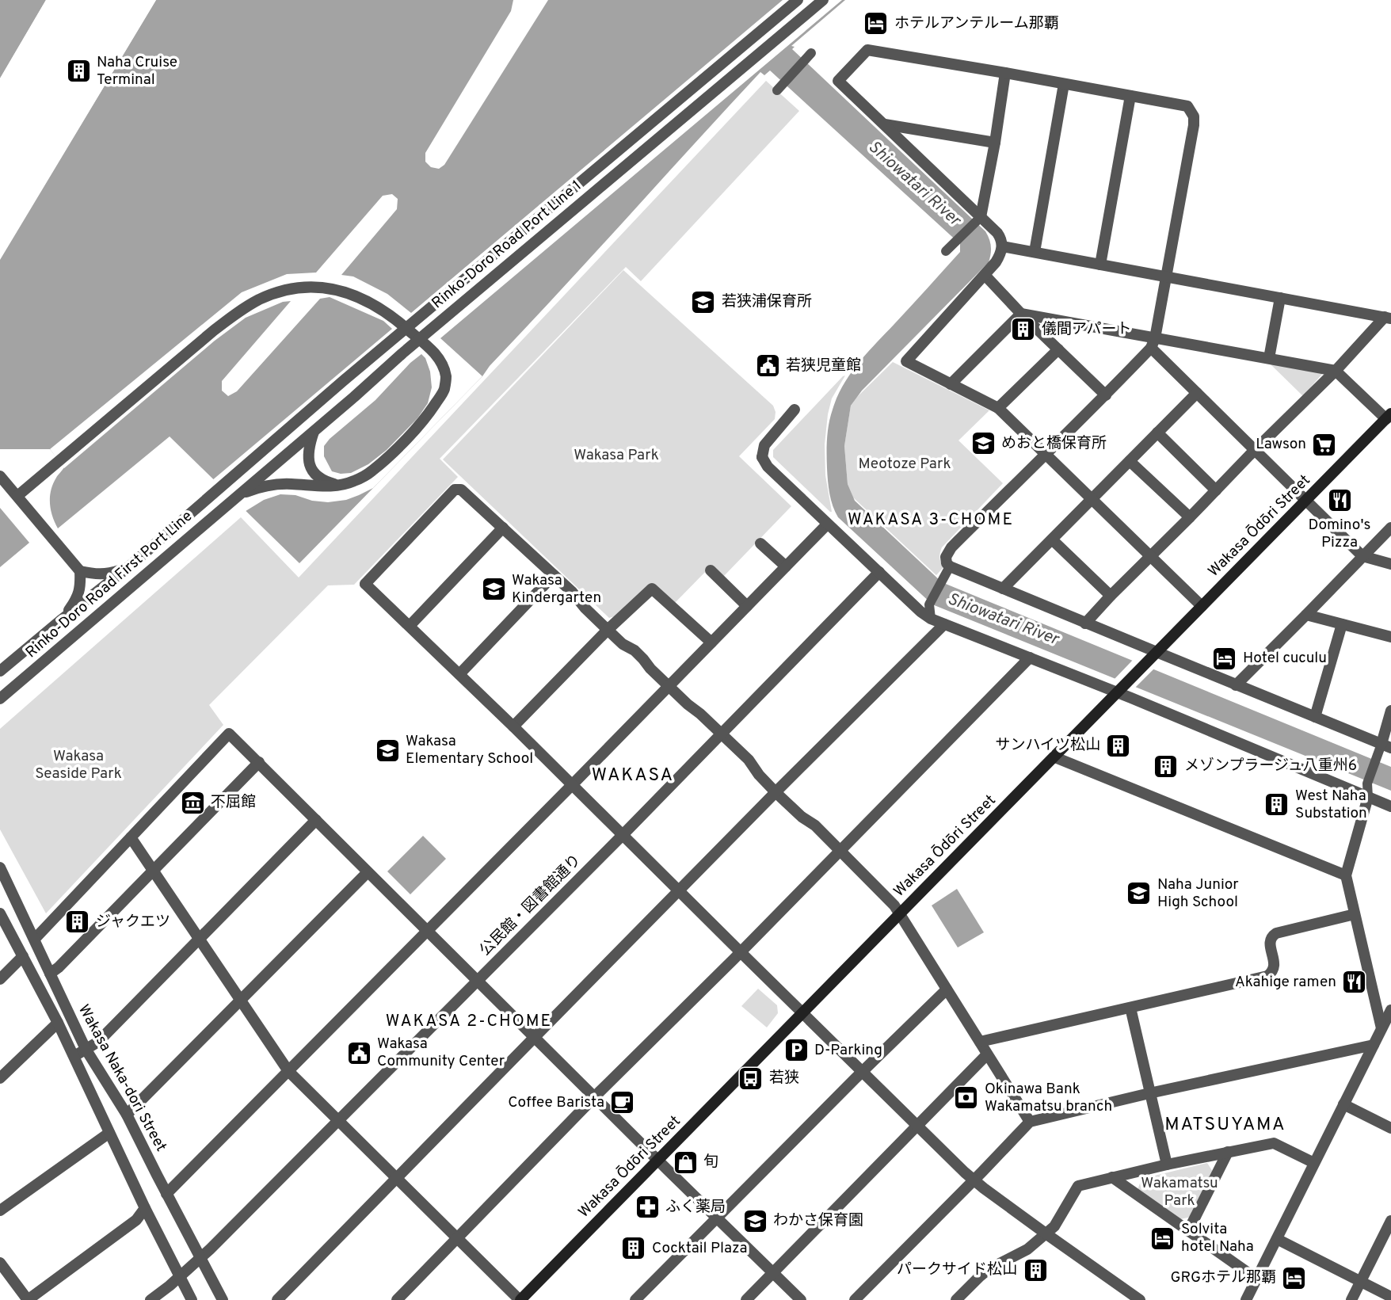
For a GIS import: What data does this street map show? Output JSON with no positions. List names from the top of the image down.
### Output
{
  "streets": {
    "main road": ["Wakasa Ōdōri Street"],
    "street": [
      "Rinko-Doro Road Port Line 1",
      "Rinko-Doro Road First Port Line",
      "公民館・図書館通り",
      "Wakasa Naka-dori Street"
    ]
  },
  "crossings": [
    ["Rinko-Doro Road Port Line 1", "Rinko-Doro Road First Port Line"],
    ["公民館・図書館通り", "Wakasa Naka-dori Street"]
  ],
  "districts": [
    "WAKASA 3-CHOME",
    "WAKASA",
    "WAKASA 2-CHOME",
    "MATSUYAMA"
  ],
  "water": ["Shiowatari River"],
  "parks": [
    "Wakasa Park",
    "Meotoze Park",
    "Wakasa Seaside Park",
    "Wakamatsu Park"
  ],
  "places": {
    "hotel": [
      "ホテルアンテルーム那覇",
      "Hotel cuculu",
      "Solvita hotel Naha",
      "GRGホテル那覇"
    ],
    "building": [
      "Naha Cruise Terminal",
      "儀間アパート",
      "サンハイツ松山",
      "メゾンプラージュ八重州6",
      "West Naha Substation",
      "ジャクエツ",
      "Cocktail Plaza",
      "パークサイド松山"
    ],
    "school or university": [
      "若狭浦保育所",
      "めおと橋保育所",
      "Wakasa Kindergarten",
      "Wakasa Elementary School",
      "Naha Junior High School",
      "わかさ保育園"
    ],
    "public building": ["若狭児童館", "Wakasa Community Center"],
    "supermarket": ["Lawson"],
    "restaurant": ["Domino's Pizza", "Akahige ramen"],
    "museum": ["不屈館"],
    "parking": ["D-Parking"],
    "bus stop": ["若狭"],
    "bank": ["Okinawa Bank Wakamatsu branch"],
    "cafe": ["Coffee Barista"],
    "shop": ["旬"],
    "pharmacy": ["ふく薬局"]
  }
}
